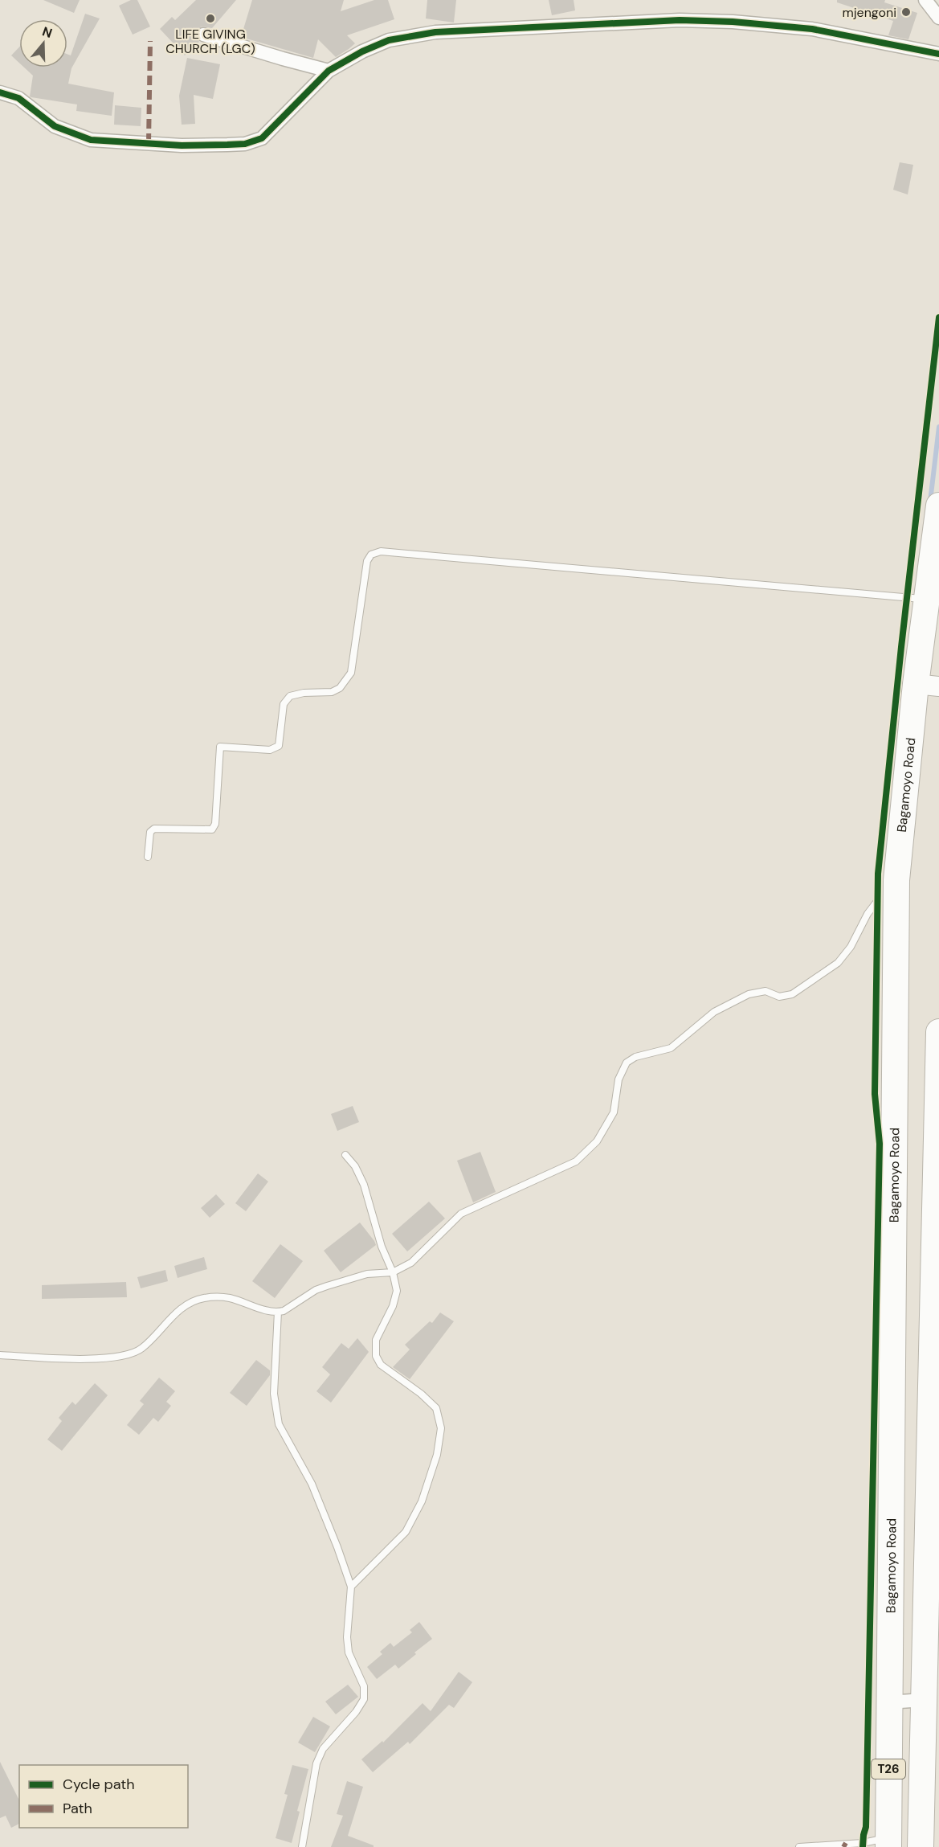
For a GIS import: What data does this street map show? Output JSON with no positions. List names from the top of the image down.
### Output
{
  "streets": {
    "highway": ["Bagamoyo Road", "T26"]
  },
  "places": ["mjengoni", "LIFE GIVING CHURCH (LGC)"],
  "legend": ["Cycle path", "Path"],
  "north": "top"
}
